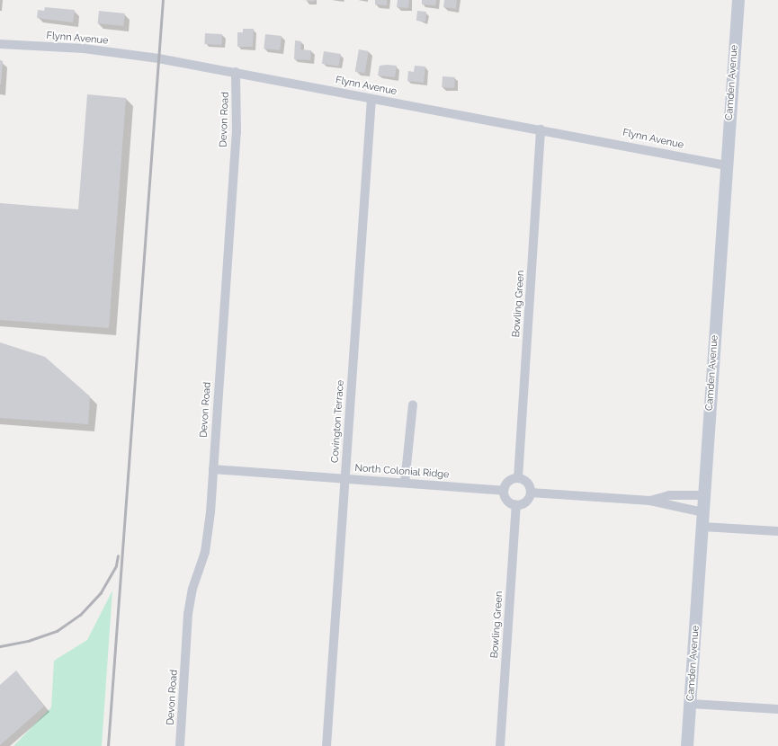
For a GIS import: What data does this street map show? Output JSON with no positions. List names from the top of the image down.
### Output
{
  "streets": {
    "main road": ["Camden Avenue"],
    "street": [
      "Flynn Avenue",
      "Devon Road",
      "Bowling Green",
      "Covington Terrace",
      "North Colonial Ridge"
    ]
  },
  "crossings": [
    ["Flynn Avenue", "Camden Avenue"],
    ["Flynn Avenue", "Devon Road"],
    ["Flynn Avenue", "Bowling Green"],
    ["Flynn Avenue", "Covington Terrace"],
    ["Devon Road", "North Colonial Ridge"],
    ["Bowling Green", "North Colonial Ridge"],
    ["Covington Terrace", "North Colonial Ridge"]
  ]
}
